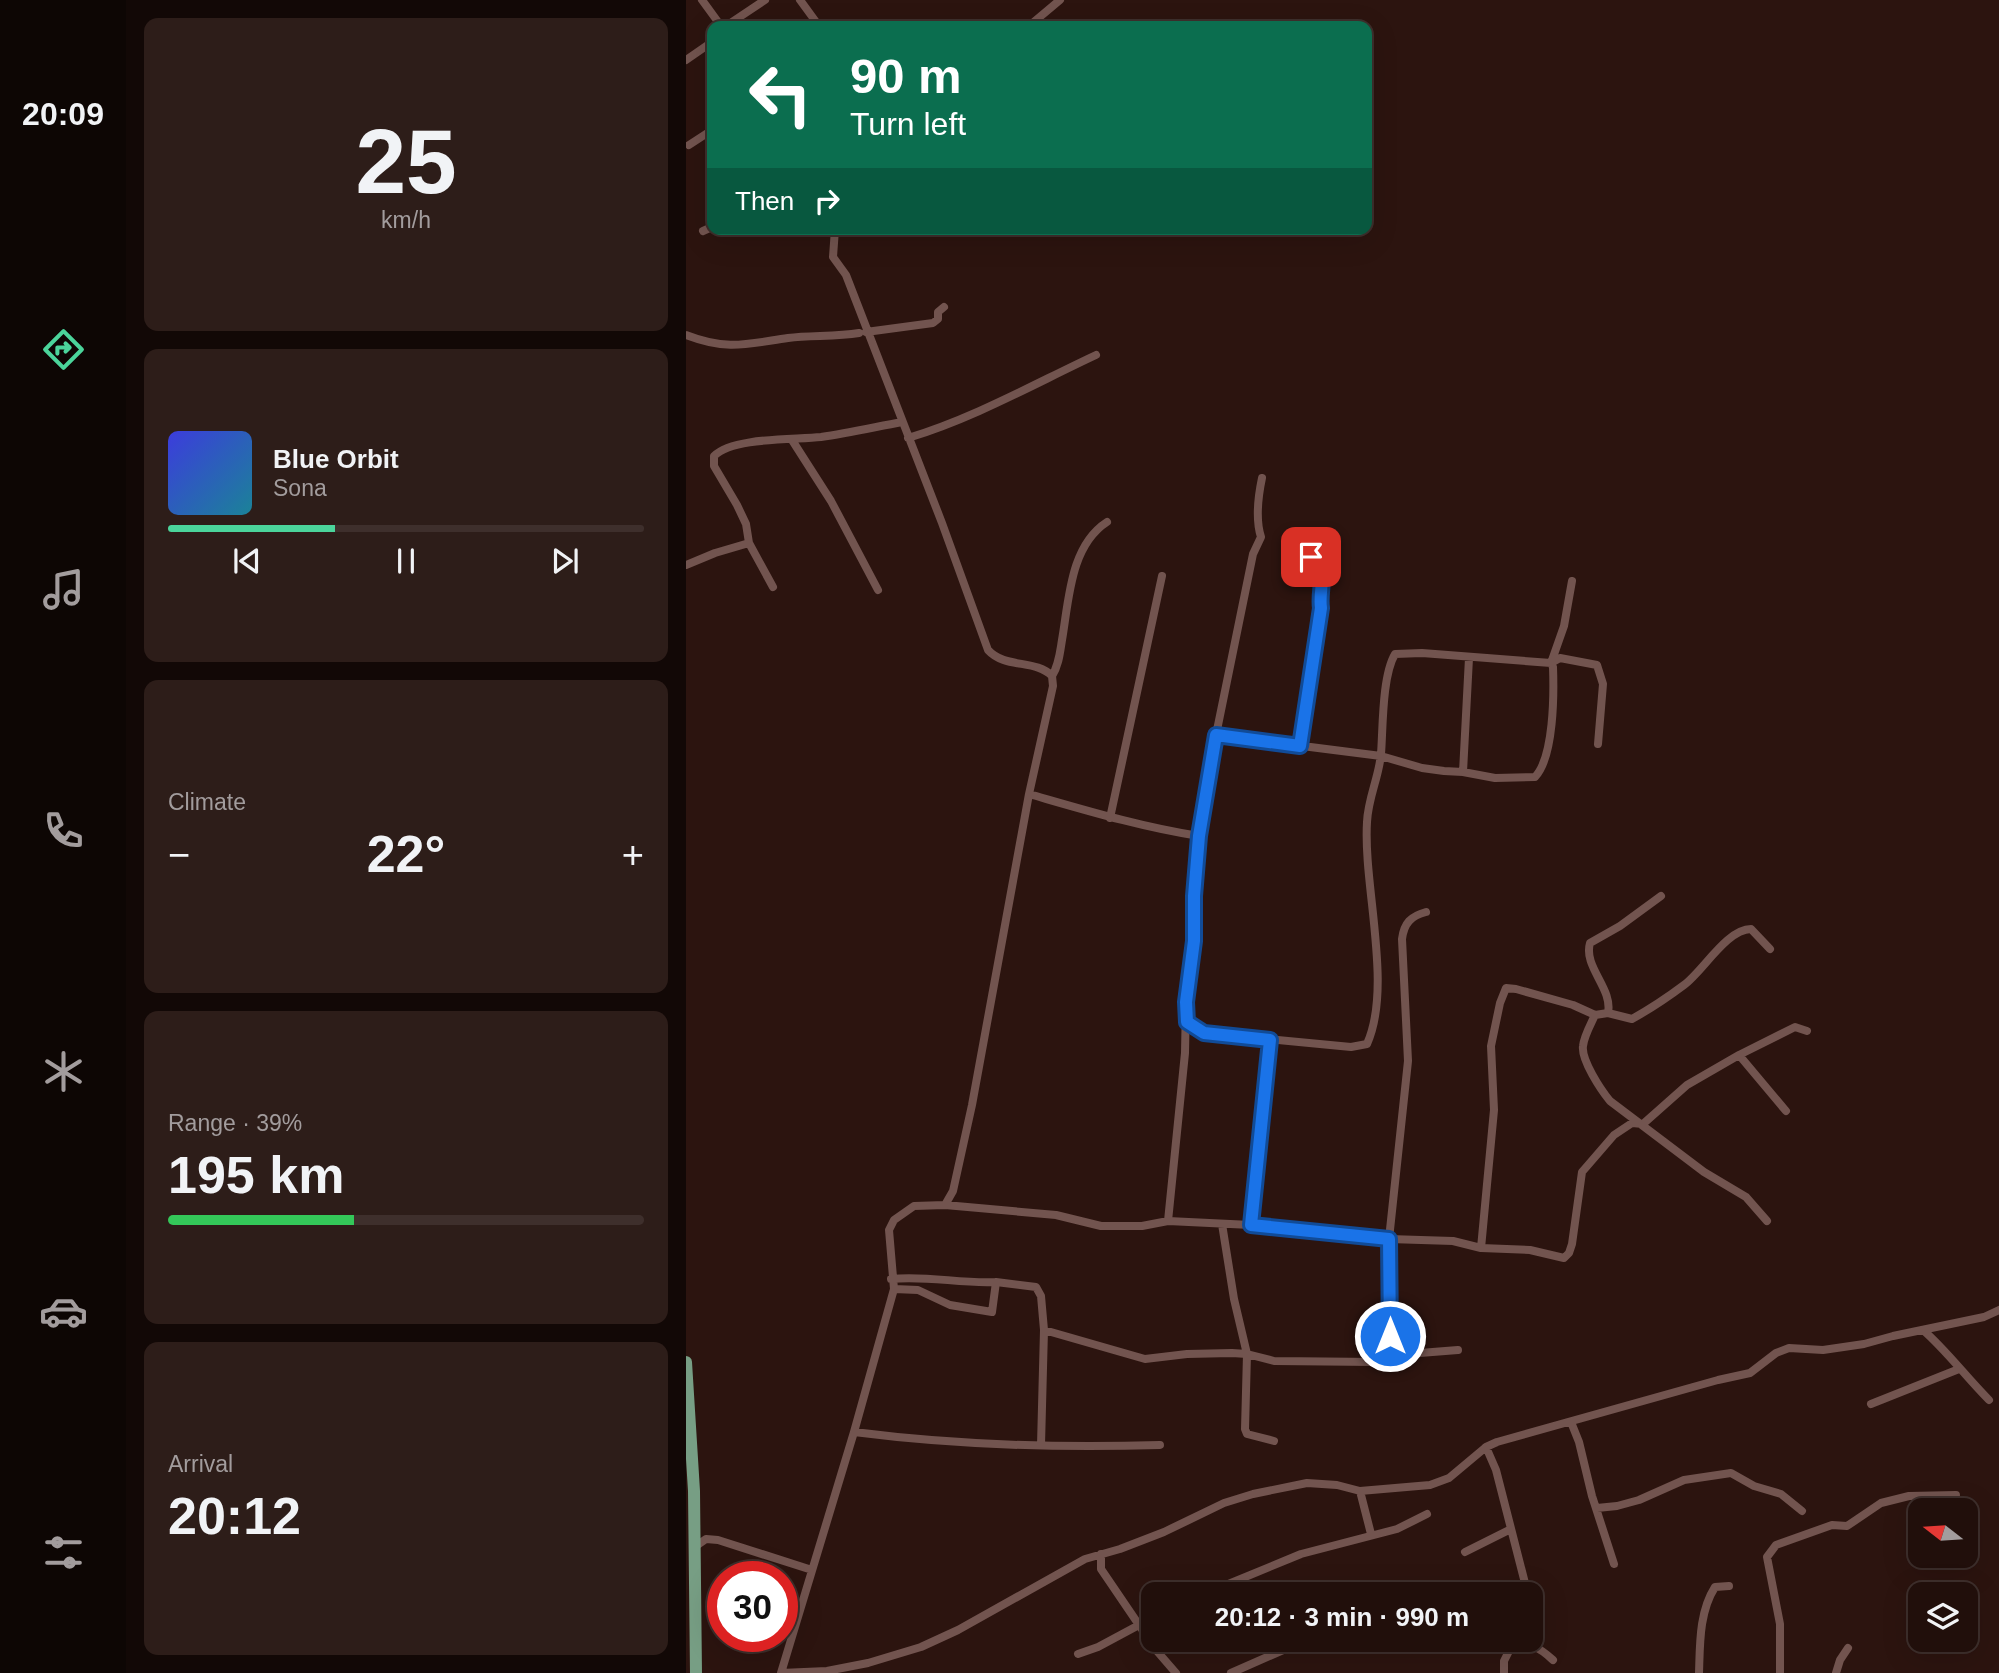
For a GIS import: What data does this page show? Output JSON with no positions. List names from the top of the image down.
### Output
{
  "north": "left",
  "page": {
    "tabs": "20:09",
    "tile": [
      ["25", "km/h"],
      "Climate",
      ["Range · 39%", "195 km"],
      ["Arrival", "20:12"]
    ],
    "turn": ["90 m", "Turn left"],
    "then": "Then",
    "song": ["Blue Orbit", "Sona"],
    "heat": ["−", "22°", "+"],
    "limit": "30",
    "trip": "20:12 · 3 min · 990 m"
  }
}
